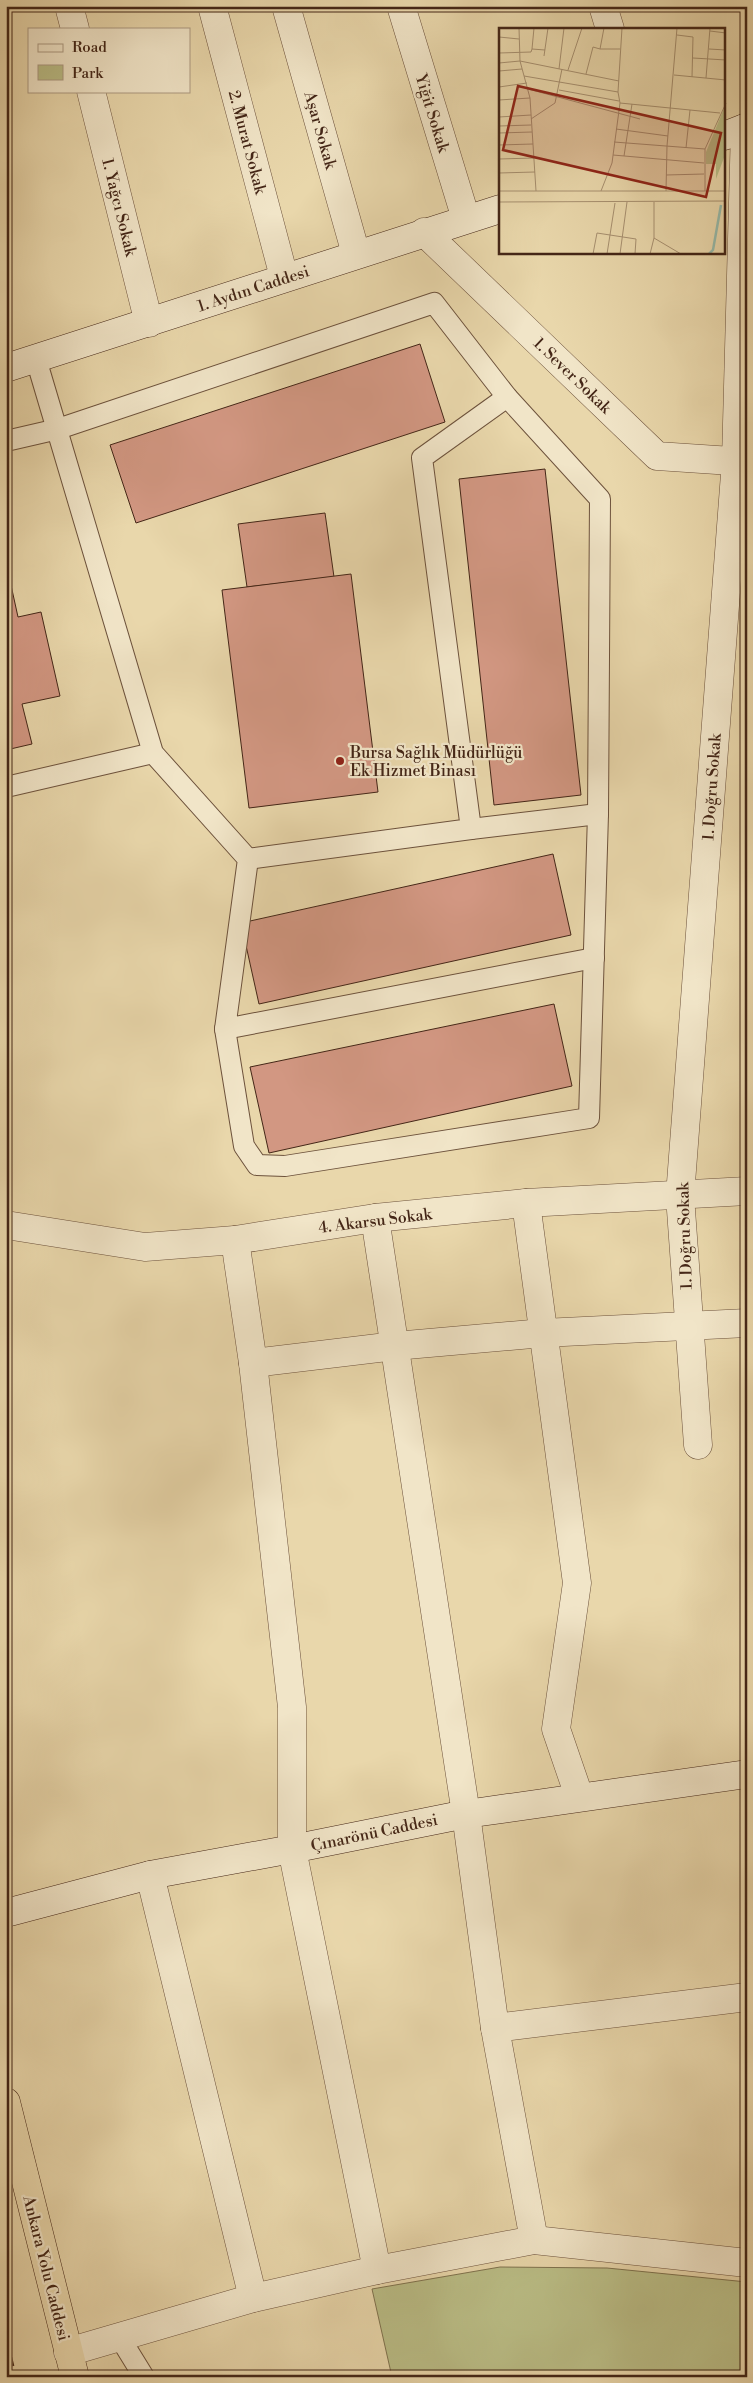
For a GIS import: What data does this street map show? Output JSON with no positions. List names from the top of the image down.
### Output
{
  "streets": {
    "highway": ["Ankara Yolu Caddesi"],
    "street": [
      "Yiğit Sokak",
      "Aşar Sokak",
      "2. Murat Sokak",
      "1. Yağcı Sokak",
      "1. Aydın Caddesi",
      "1. Sever Sokak",
      "1. Doğru Sokak",
      "4. Akarsu Sokak",
      "Çınarönü Caddesi"
    ]
  },
  "crossings": [
    ["Yiğit Sokak", "1. Aydın Caddesi"],
    ["Aşar Sokak", "1. Aydın Caddesi"],
    ["2. Murat Sokak", "1. Aydın Caddesi"],
    ["1. Yağcı Sokak", "1. Aydın Caddesi"],
    ["1. Aydın Caddesi", "1. Sever Sokak"],
    ["1. Sever Sokak", "1. Doğru Sokak"],
    ["1. Doğru Sokak", "4. Akarsu Sokak"]
  ],
  "places": ["Bursa Sağlık Müdürlüğü Ek Hizmet Binası"],
  "legend": ["Road", "Park"]
}
